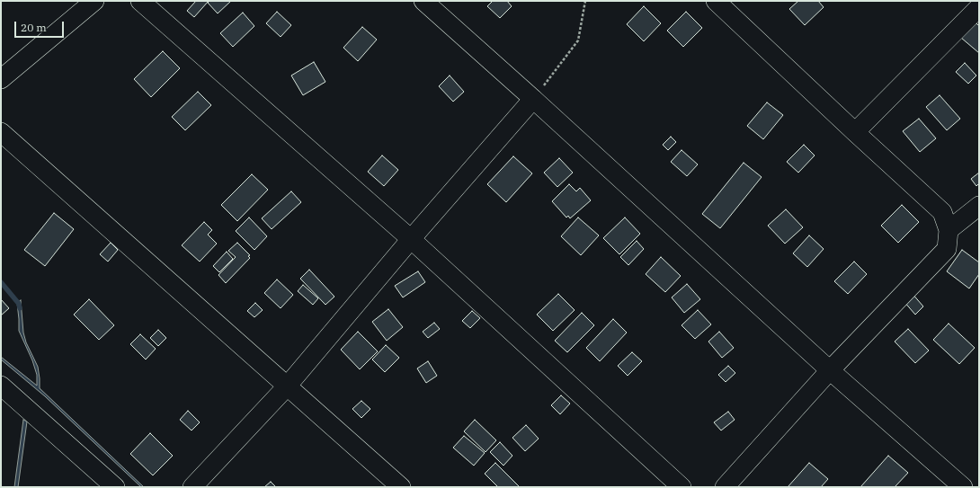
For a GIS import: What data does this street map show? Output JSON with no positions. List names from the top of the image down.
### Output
{
  "scale_bar": "20 m"
}
